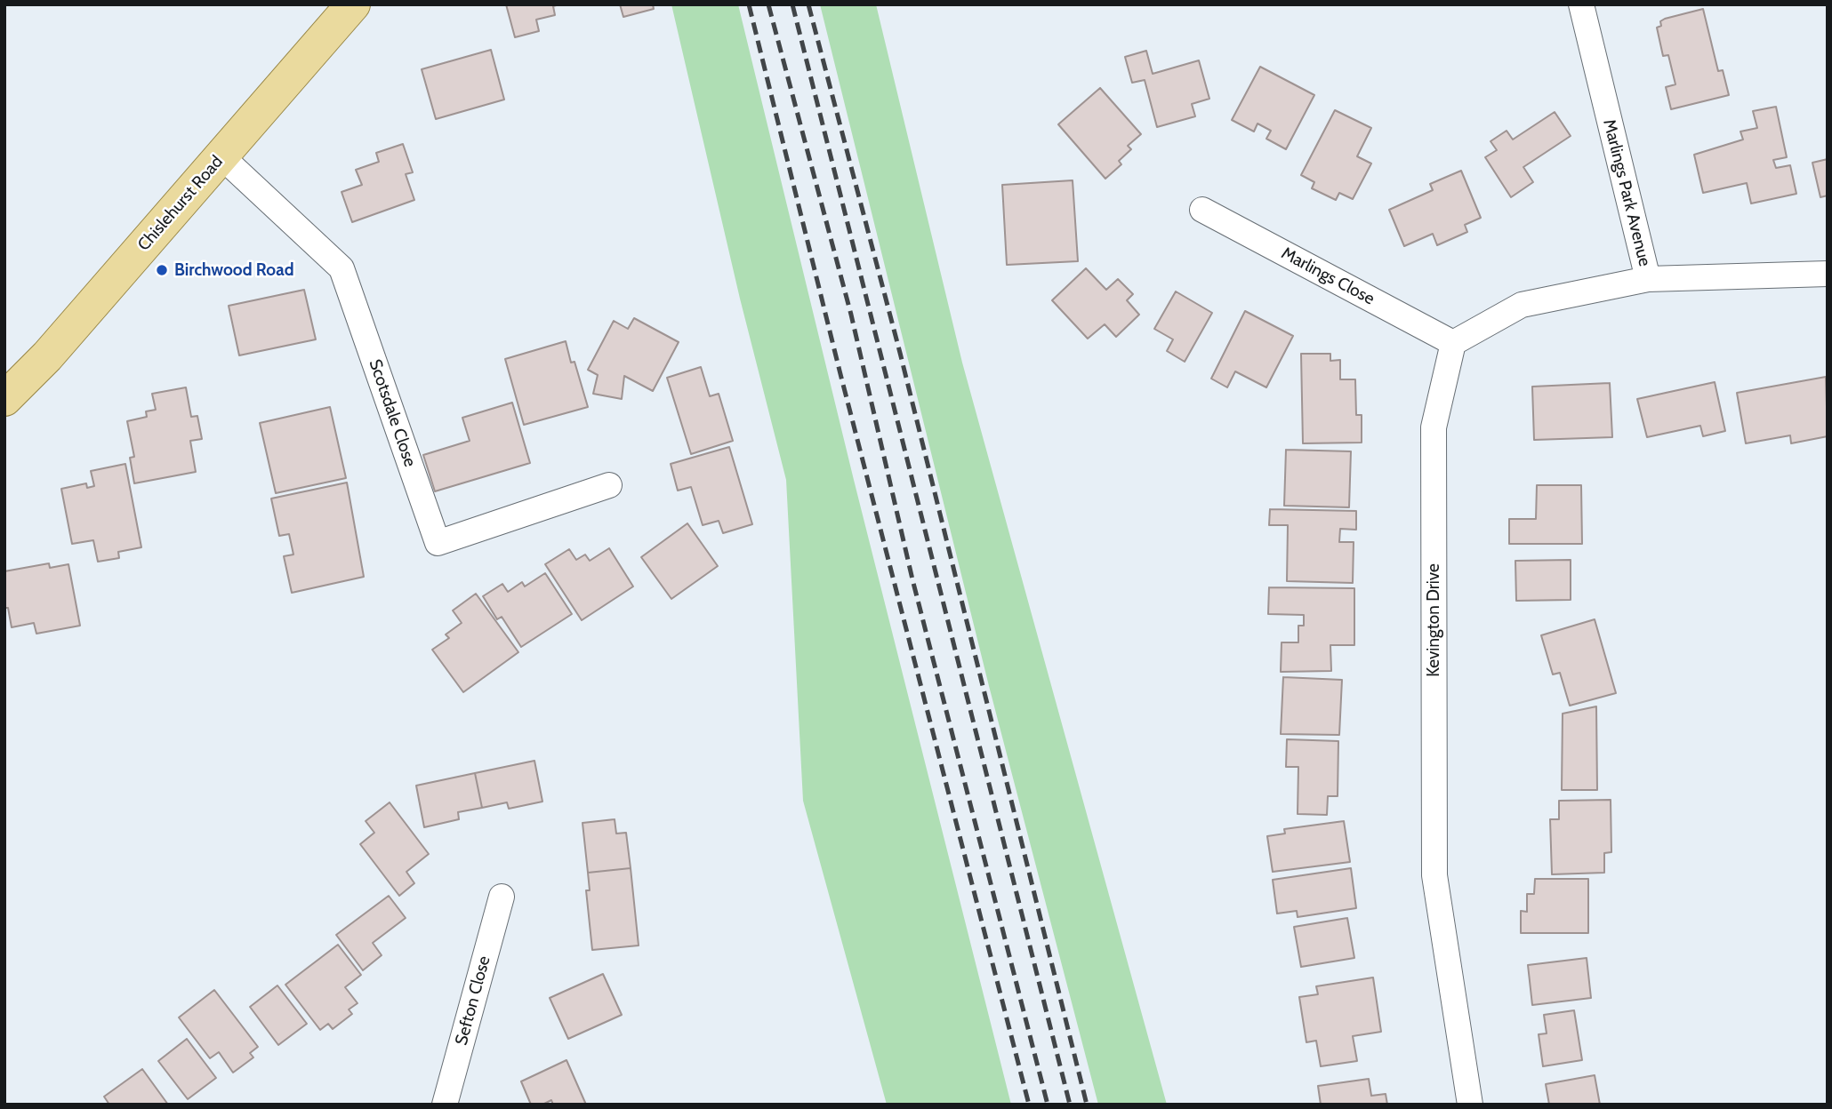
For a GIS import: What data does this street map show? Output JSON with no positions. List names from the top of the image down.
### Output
{
  "streets": {
    "main road": ["Chislehurst Road"],
    "street": [
      "Marlings Park Avenue",
      "Marlings Close",
      "Scotsdale Close",
      "Kevington Drive",
      "Sefton Close"
    ]
  },
  "crossings": [
    ["Chislehurst Road", "Scotsdale Close"],
    ["Marlings Close", "Kevington Drive"]
  ],
  "places": ["Birchwood Road"]
}
